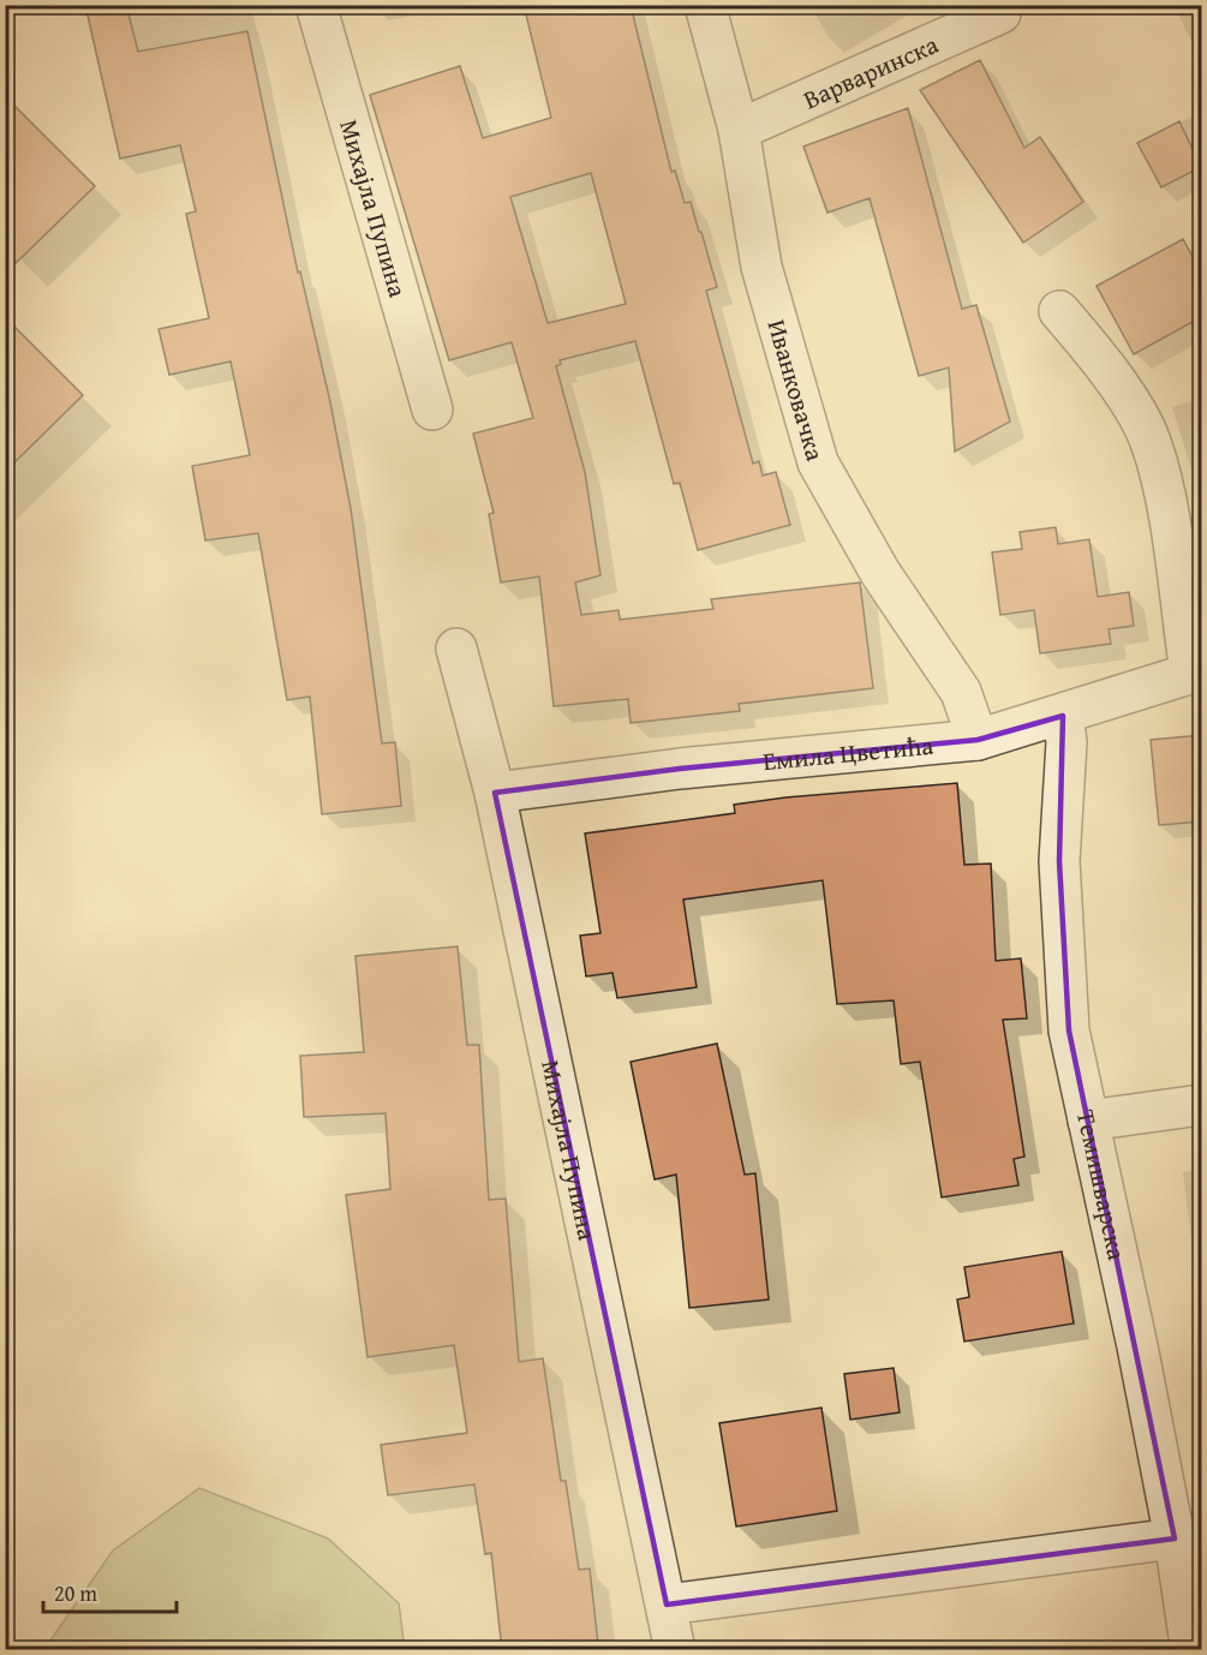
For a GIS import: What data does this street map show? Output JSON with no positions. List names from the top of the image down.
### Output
{
  "streets": {
    "street": [
      "Варваринска",
      "Михајла Пупина",
      "Иванковачка",
      "Емила Цветића",
      "Темишварска"
    ]
  },
  "crossings": [
    ["Варваринска", "Иванковачка"],
    ["Михајла Пупина", "Емила Цветића"],
    ["Иванковачка", "Емила Цветића"],
    ["Емила Цветића", "Темишварска"]
  ],
  "scale_bar": "20 m"
}
